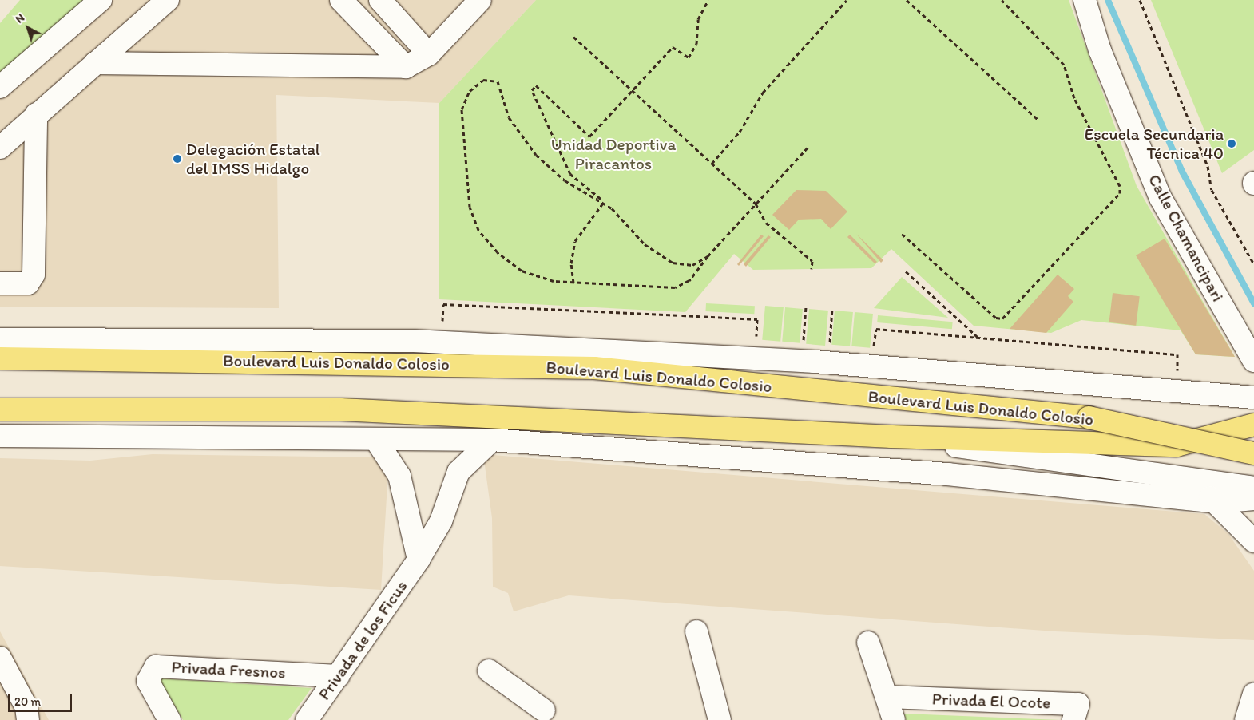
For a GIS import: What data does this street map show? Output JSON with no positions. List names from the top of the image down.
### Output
{
  "streets": {
    "main road": ["Boulevard Luis Donaldo Colosio"],
    "street": [
      "Calle Chamancipari",
      "Privada de los Ficus",
      "Privada Fresnos",
      "Privada El Ocote"
    ]
  },
  "crossings": [
    ["Privada de los Ficus", "Privada Fresnos"]
  ],
  "parks": ["Unidad Deportiva Piracantos"],
  "places": ["Escuela Secundaria Técnica 40", "Delegación Estatal del IMSS Hidalgo"],
  "scale_bar": "20 m",
  "north": "top left"
}
